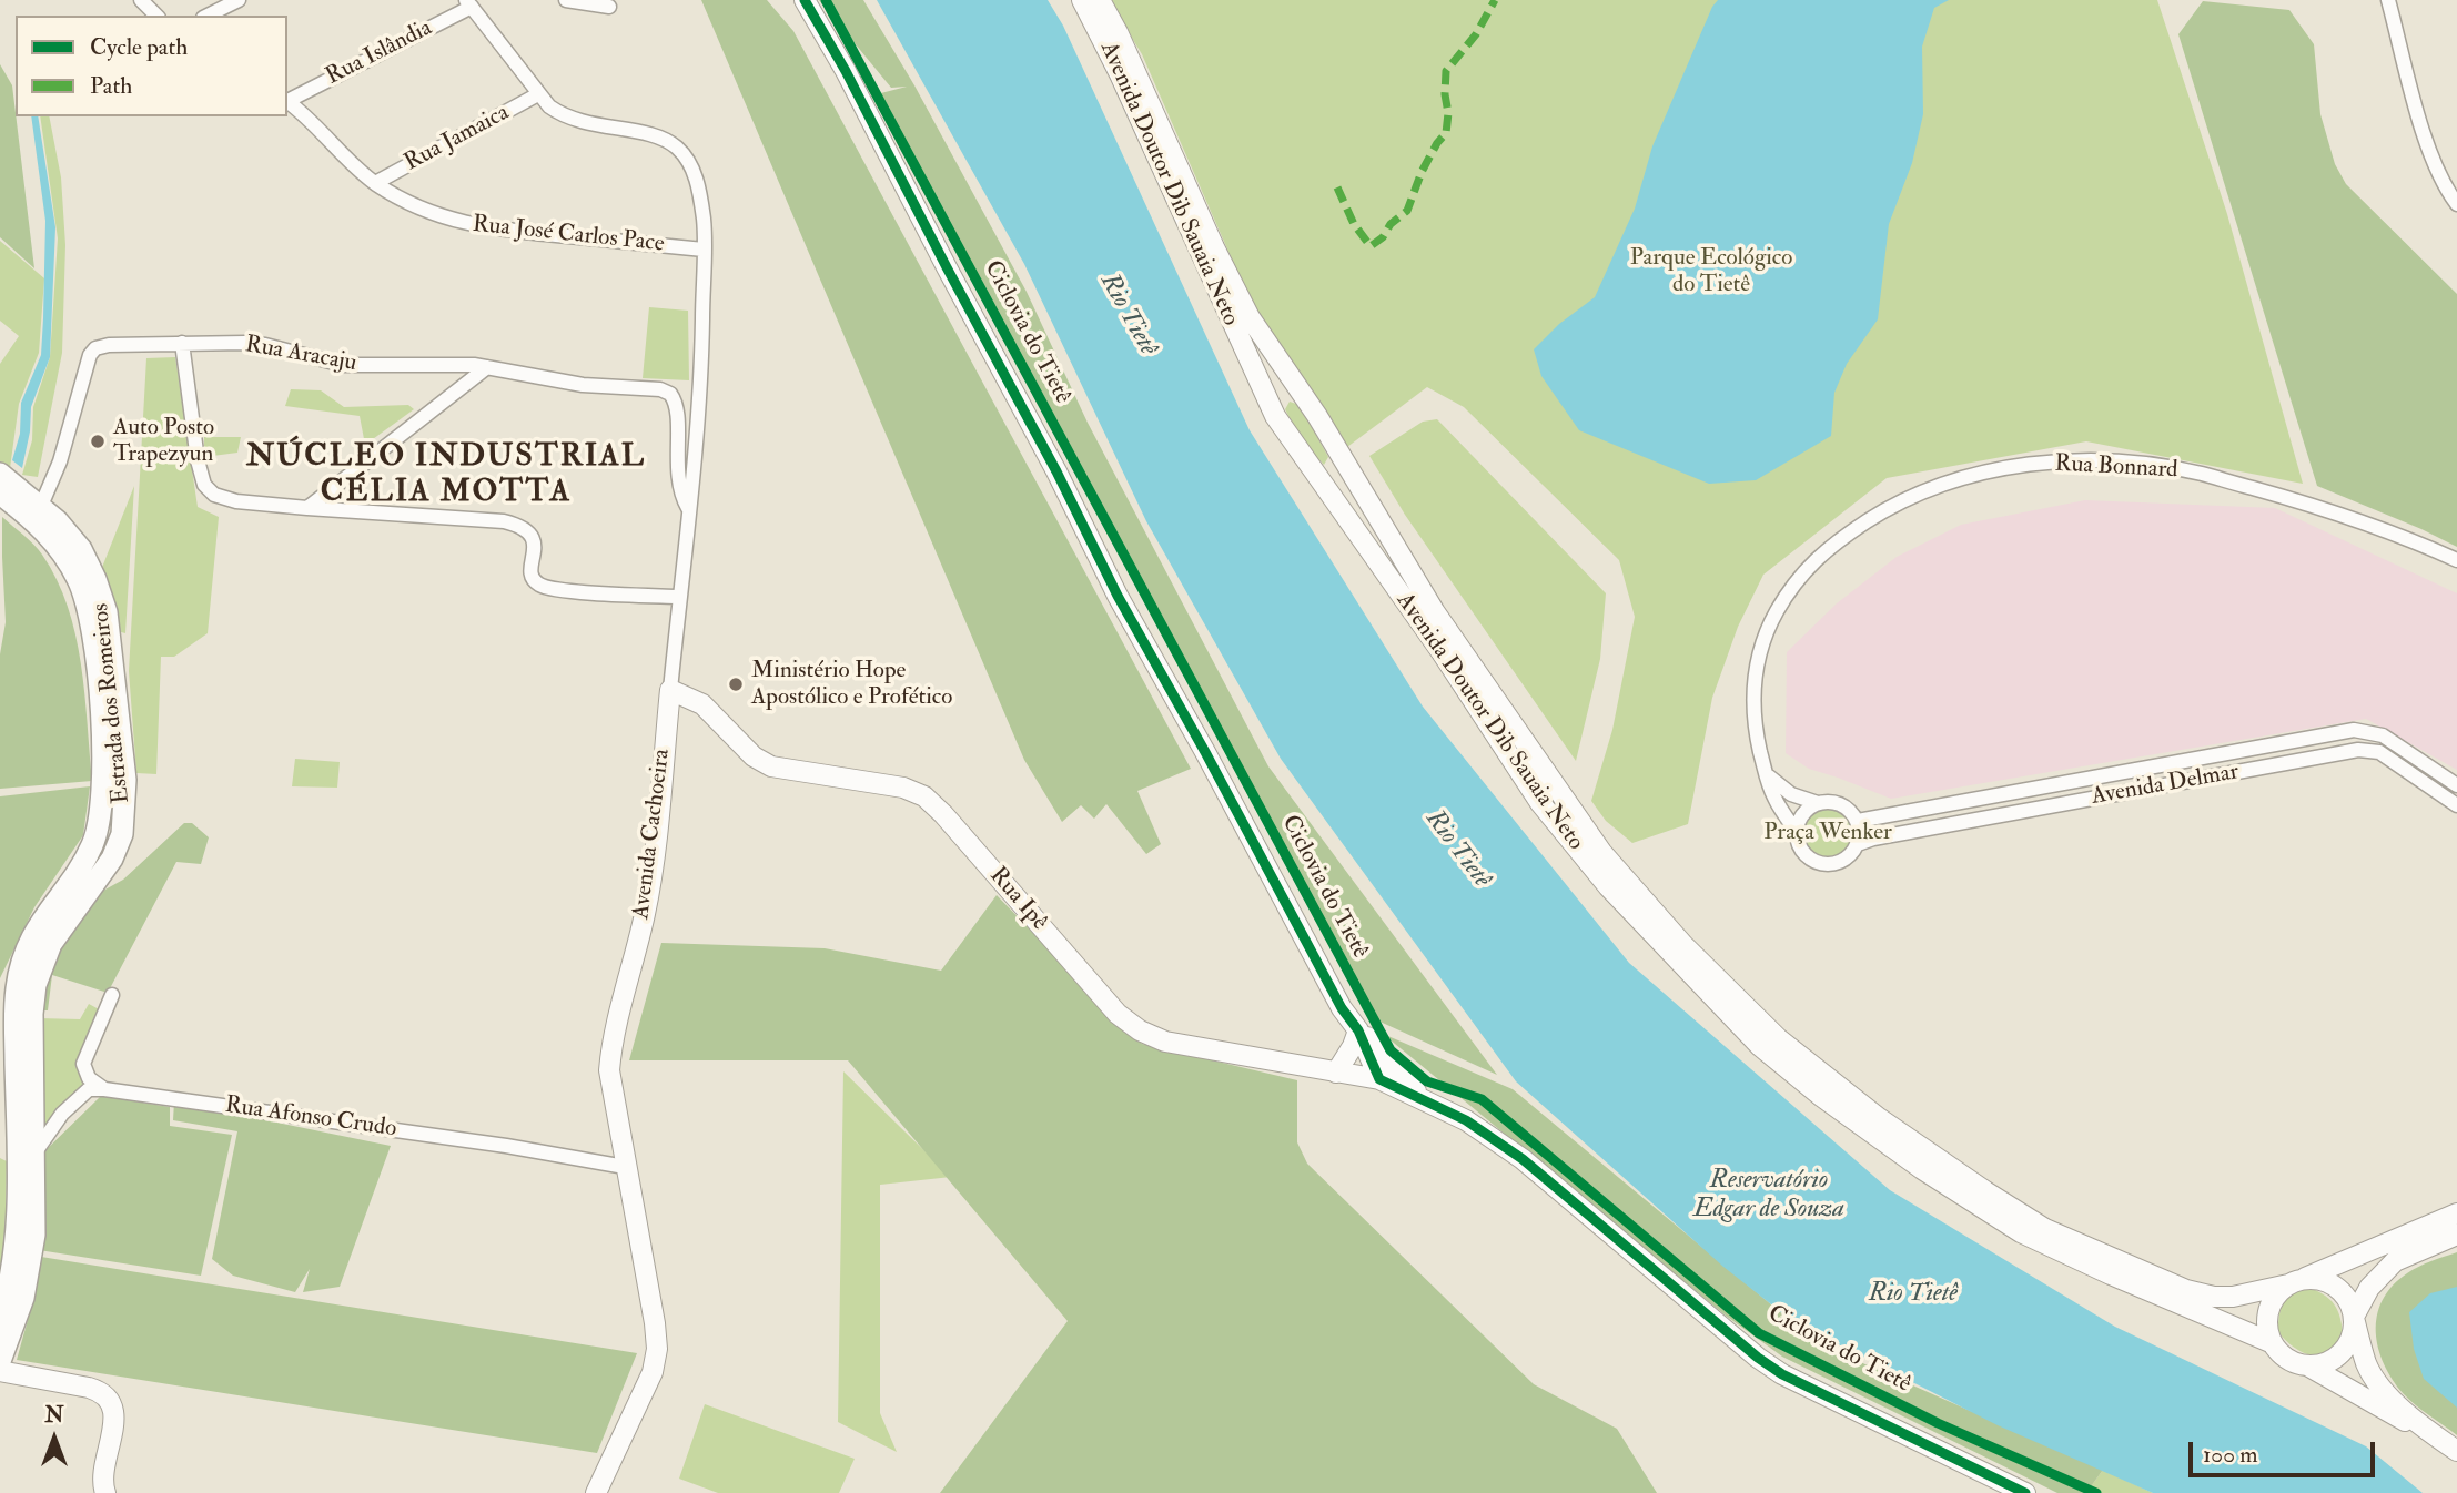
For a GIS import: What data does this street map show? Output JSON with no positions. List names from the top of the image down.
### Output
{
  "streets": {
    "main road": [
      "Avenida Doutor Dib Sauaia Neto",
      "Estrada dos Romeiros",
      "Avenida Cachoeira",
      "Rua Ipê"
    ],
    "street": [
      "Rua Islândia",
      "Rua Jamaica",
      "Rua José Carlos Pace",
      "Rua Aracaju",
      "Rua Bonnard",
      "Avenida Delmar",
      "Rua Afonso Crudo"
    ],
    "cycle path": ["Ciclovia do Tietê"]
  },
  "crossings": [
    ["Rua Islândia", "Avenida Cachoeira"],
    ["Rua Jamaica", "Rua José Carlos Pace"],
    ["Rua Jamaica", "Avenida Cachoeira"],
    ["Rua José Carlos Pace", "Avenida Cachoeira"],
    ["Rua Aracaju", "Estrada dos Romeiros"],
    ["Rua Aracaju", "Avenida Cachoeira"],
    ["Rua Bonnard", "Avenida Delmar"],
    ["Avenida Cachoeira", "Rua Ipê"],
    ["Avenida Cachoeira", "Rua Afonso Crudo"]
  ],
  "districts": ["NÚCLEO INDUSTRIAL CÉLIA MOTTA"],
  "water": ["Rio Tietê", "Reservatório Edgar de Souza"],
  "parks": ["Parque Ecológico do Tietê", "Praça Wenker"],
  "places": ["Auto Posto Trapezyun", "Ministério Hope Apostólico e Profético"],
  "legend": ["Cycle path", "Path"],
  "scale_bar": "100 m",
  "north": "top"
}
